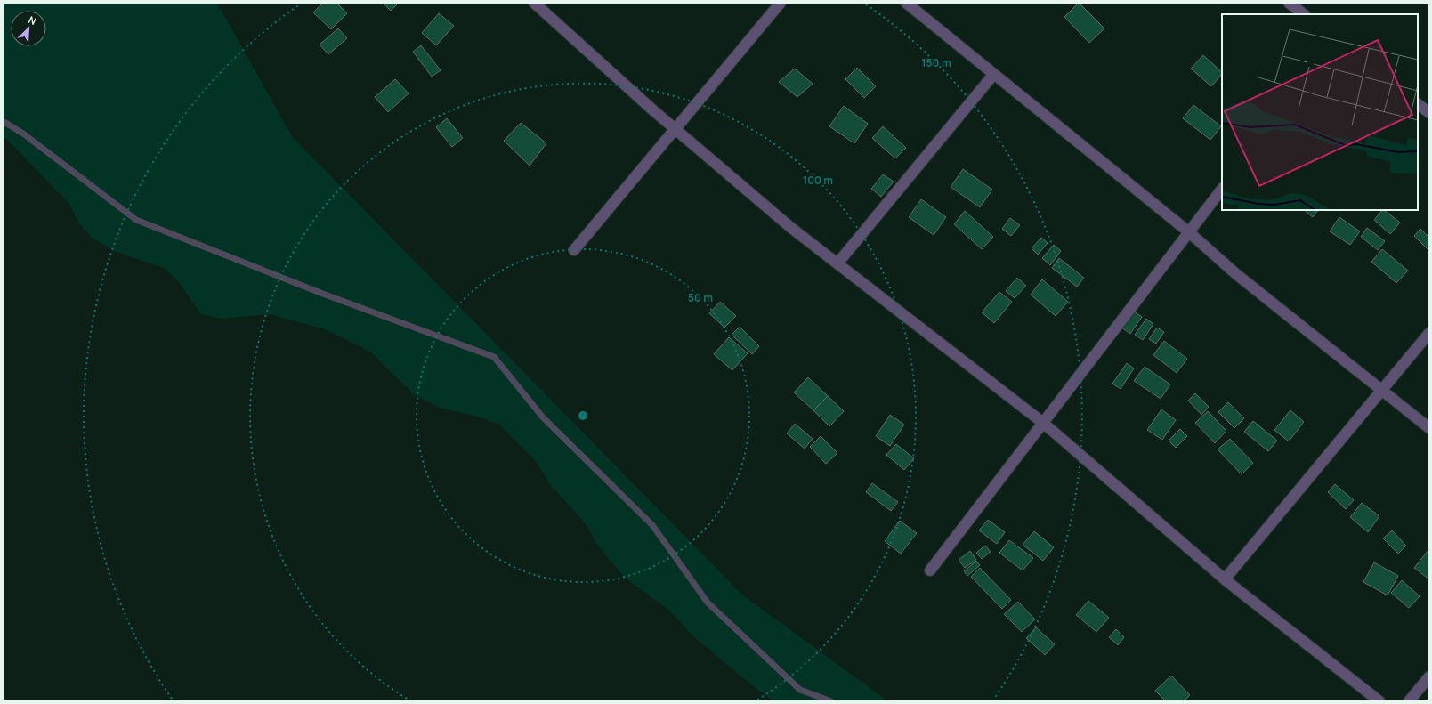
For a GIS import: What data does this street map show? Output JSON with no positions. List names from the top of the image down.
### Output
{
  "north": "top right",
  "rings": ["150 m", "100 m", "50 m"]
}
